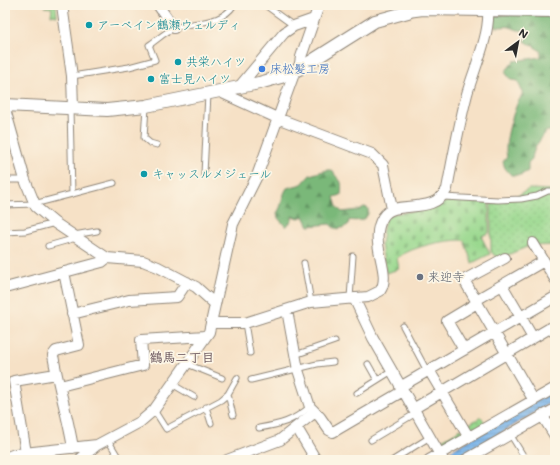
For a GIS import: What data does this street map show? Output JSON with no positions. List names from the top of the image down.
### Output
{
  "districts": ["鶴馬二丁目"],
  "places": [
    "アーベイン鶴瀬ウェルディ",
    "共栄ハイツ",
    "床松髪工房",
    "富士見ハイツ",
    "キャッスルメジェール",
    "来迎寺"
  ],
  "north": "top right"
}
